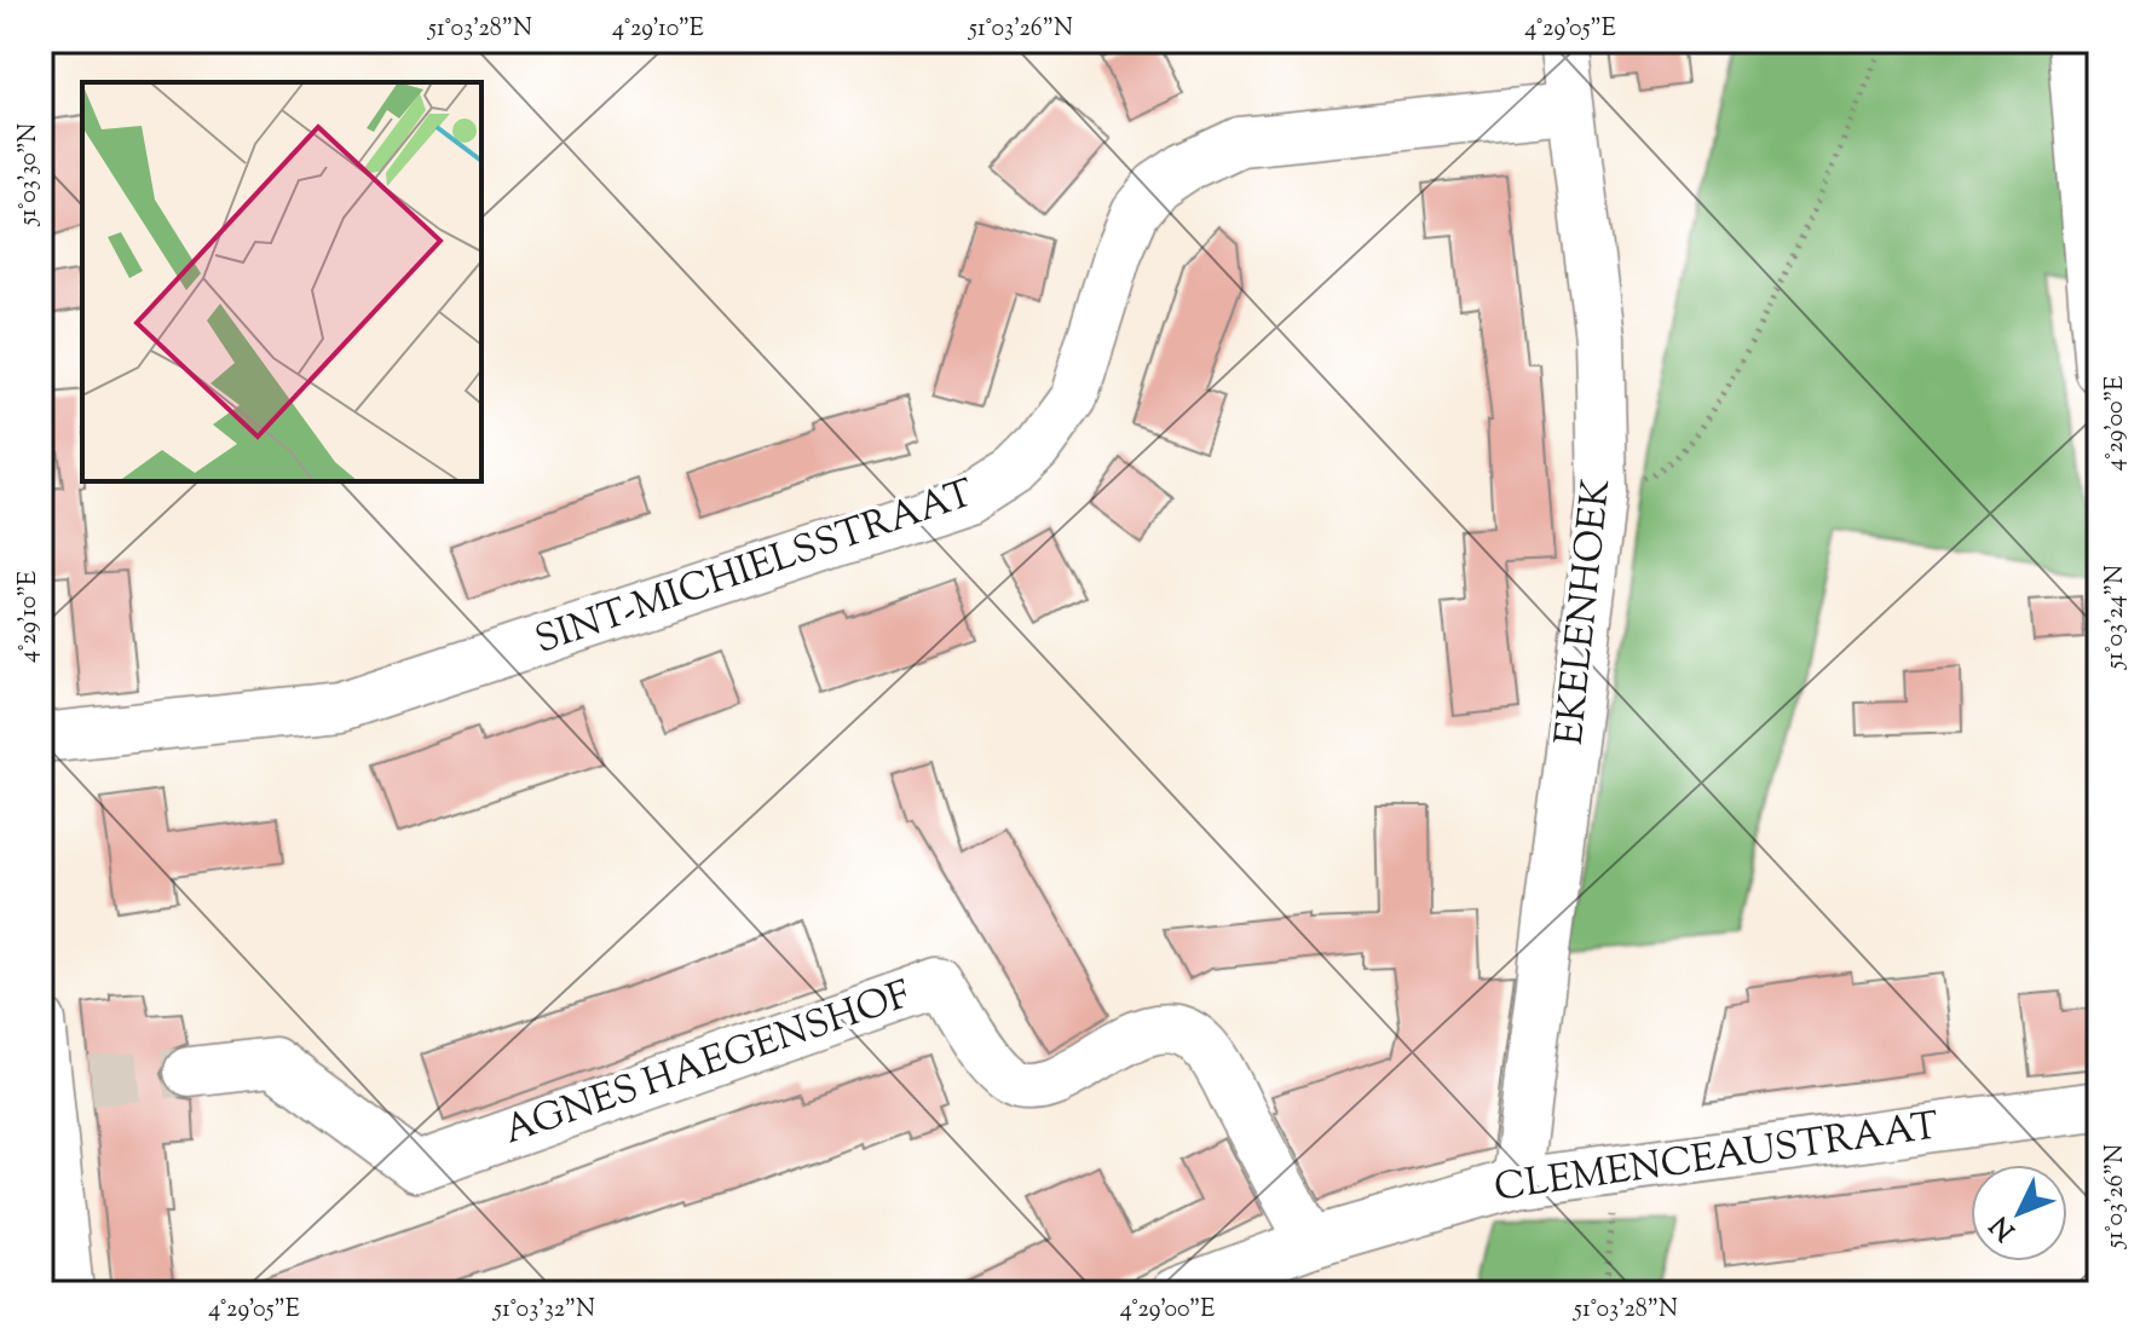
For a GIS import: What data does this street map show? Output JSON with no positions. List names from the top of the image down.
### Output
{
  "streets": {
    "street": [
      "SINT-MICHIELSSTRAAT",
      "EKELENHOEK",
      "AGNES HAEGENSHOF",
      "CLEMENCEAUSTRAAT"
    ]
  },
  "crossings": [
    ["SINT-MICHIELSSTRAAT", "EKELENHOEK"],
    ["EKELENHOEK", "CLEMENCEAUSTRAAT"],
    ["AGNES HAEGENSHOF", "CLEMENCEAUSTRAAT"]
  ],
  "north": "bottom left",
  "coordinates": [
    "51°03'28\"N",
    "4°29'10\"E",
    "51°03'26\"N",
    "4°29'05\"E",
    "51°03'30\"N",
    "4°29'00\"E",
    "51°03'24\"N",
    "51°03'32\"N"
  ]
}
